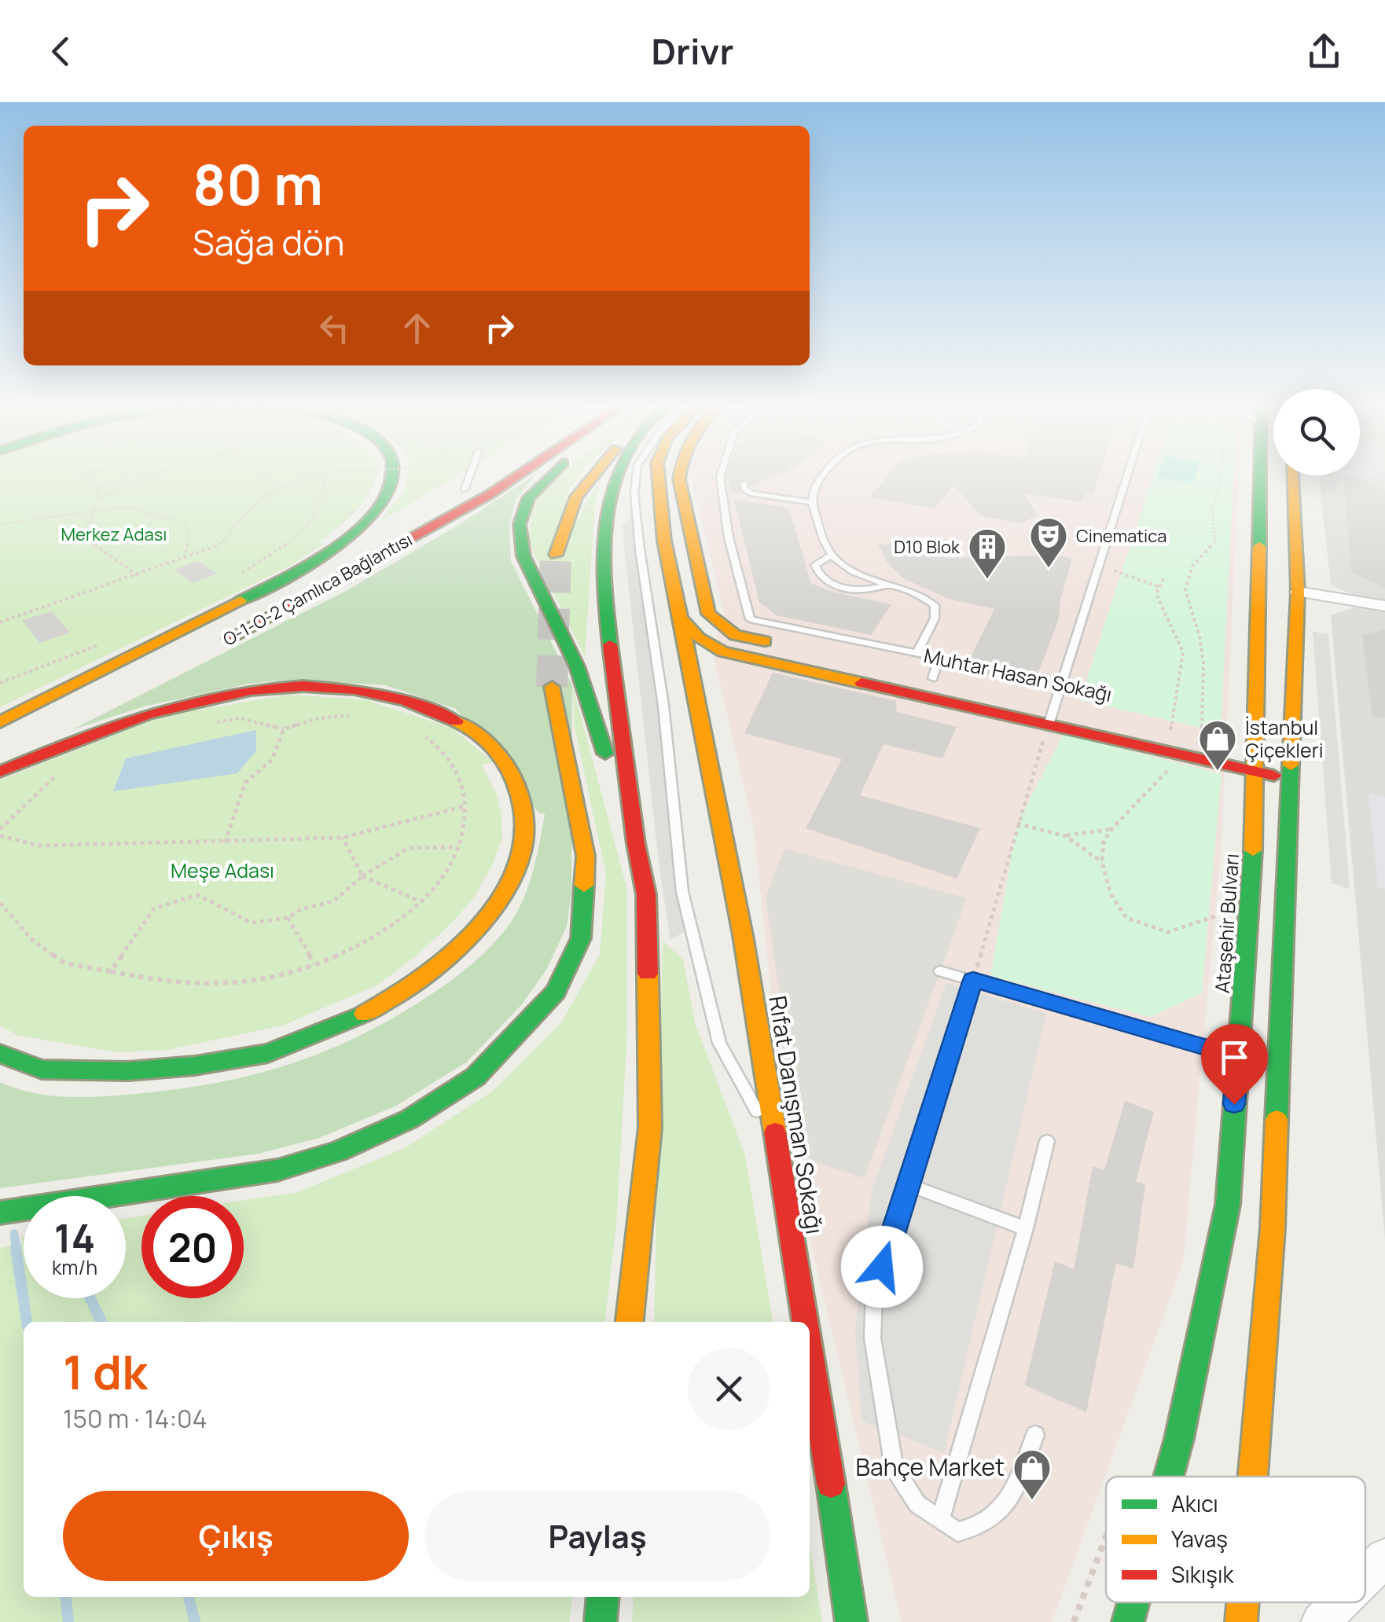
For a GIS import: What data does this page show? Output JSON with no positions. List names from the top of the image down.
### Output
{
  "streets": {
    "main road": [
      "O-1-O-2 Çamlıca Bağlantısı",
      "Muhtar Hasan Sokağı",
      "Ataşehir Bulvarı",
      "Rıfat Danışman Sokağı"
    ]
  },
  "crossings": [
    ["Muhtar Hasan Sokağı", "Ataşehir Bulvarı"],
    ["Muhtar Hasan Sokağı", "Rıfat Danışman Sokağı"]
  ],
  "parks": ["Merkez Adası", "Meşe Adası"],
  "places": {
    "theatre": ["Cinematica"],
    "building": ["D10 Blok"],
    "shop": ["İstanbul Çiçekleri", "Bahçe Market"]
  },
  "legend": ["Akıcı", "Yavaş", "Sıkışık"],
  "page": {
    "header": "Drivr",
    "turn": ["80 m", "Sağa dön"],
    "speed": "14 km/h",
    "limit": "20",
    "heading": ["1 dk", "150 m · 14:04"],
    "buttons": ["Çıkış", "Paylaş"]
  }
}
